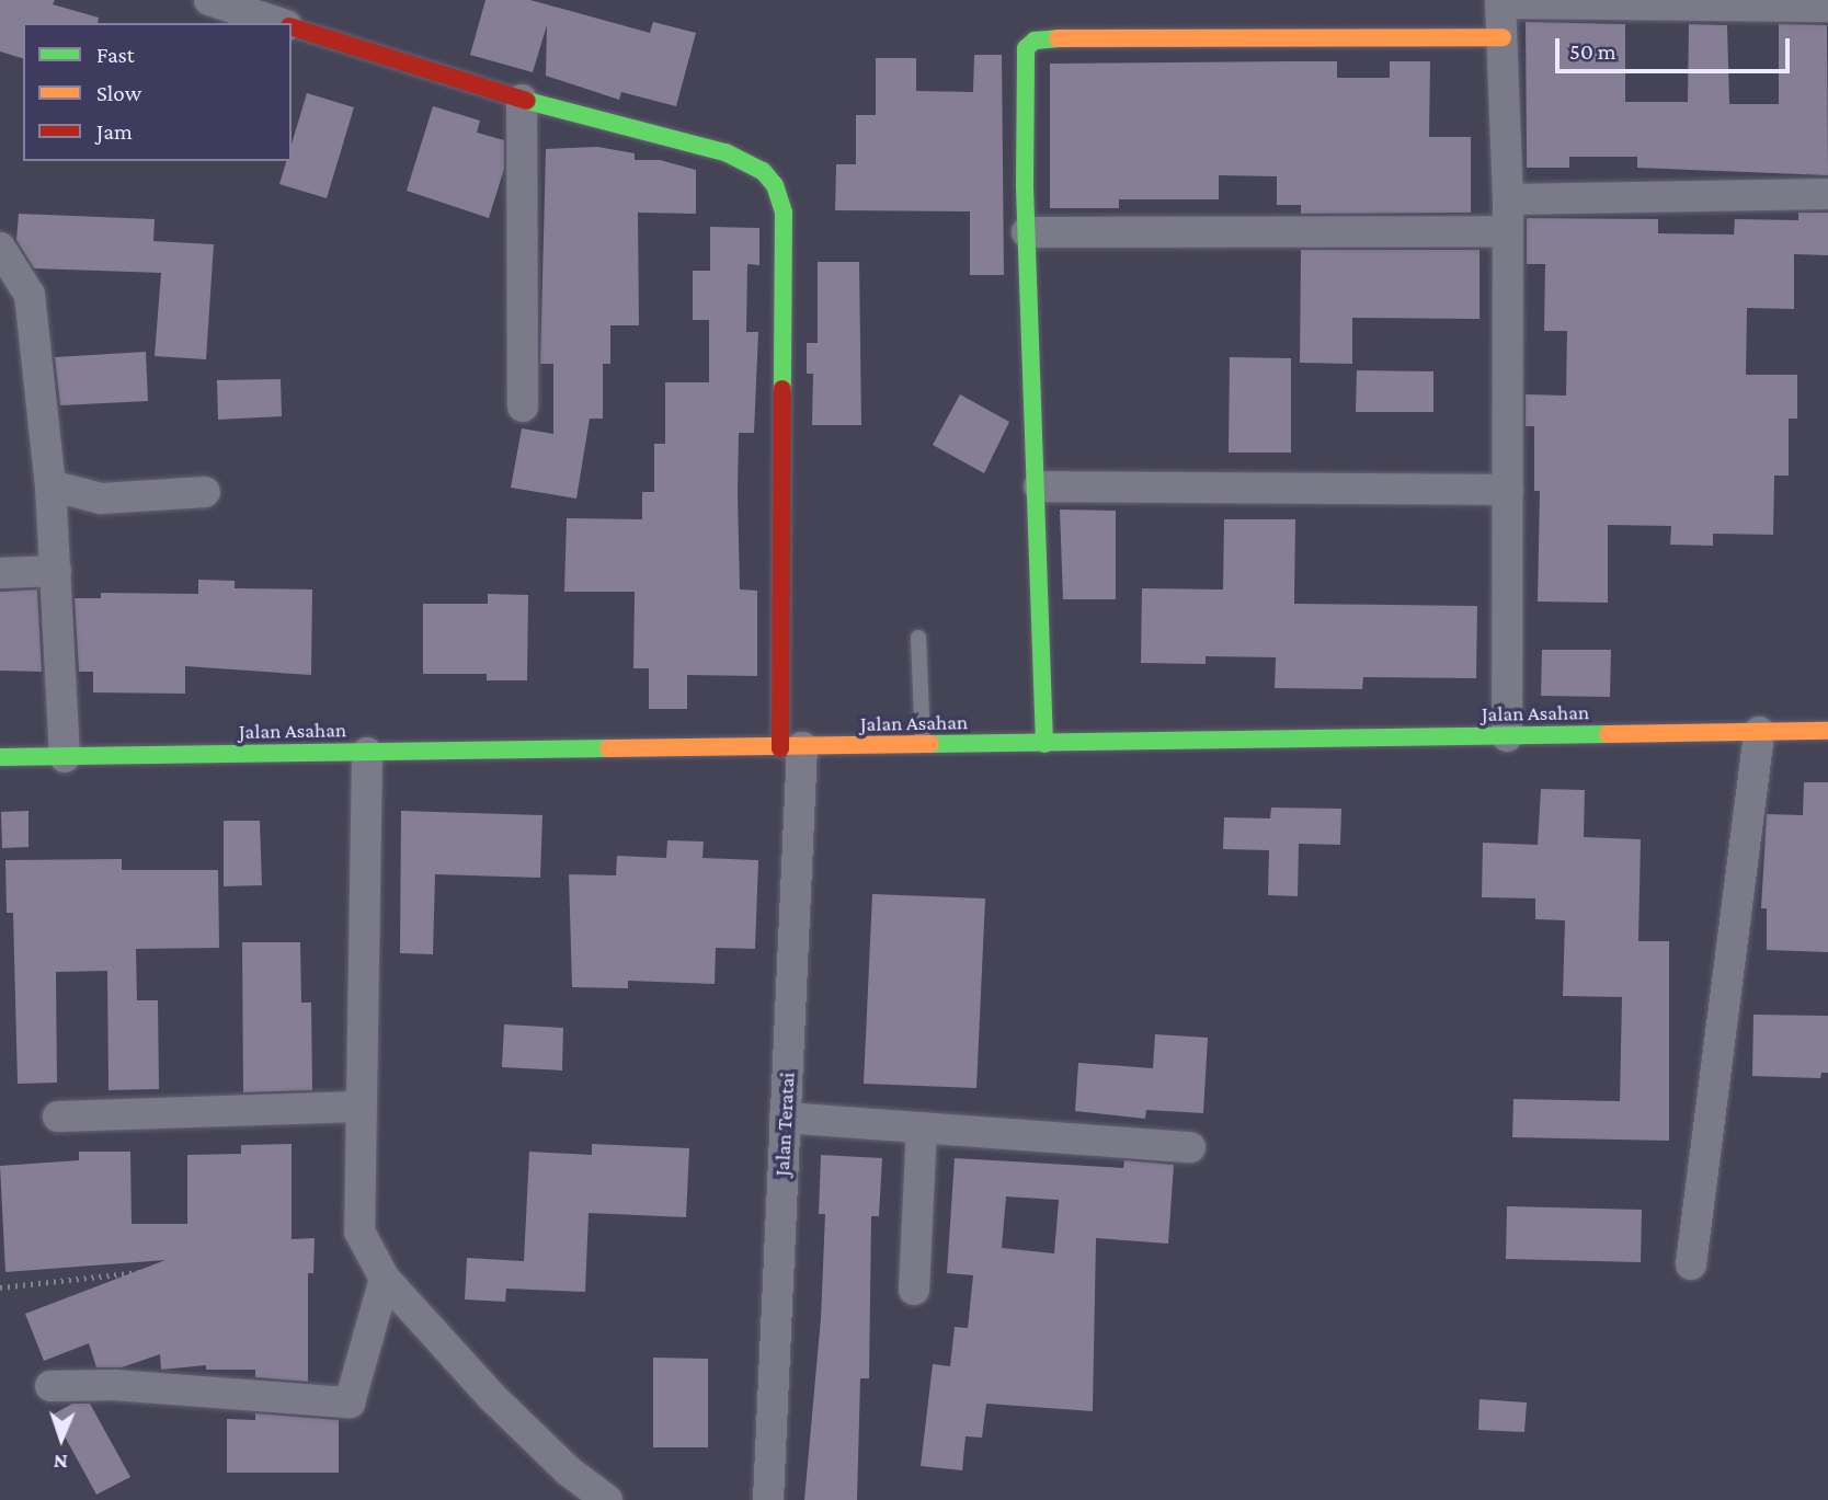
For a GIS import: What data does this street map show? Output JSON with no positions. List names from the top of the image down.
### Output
{
  "streets": {
    "street": ["Jalan Asahan", "Jalan Teratai"]
  },
  "crossings": [
    ["Jalan Asahan", "Jalan Teratai"]
  ],
  "legend": ["Fast", "Slow", "Jam"],
  "scale_bar": "50 m",
  "north": "bottom"
}
